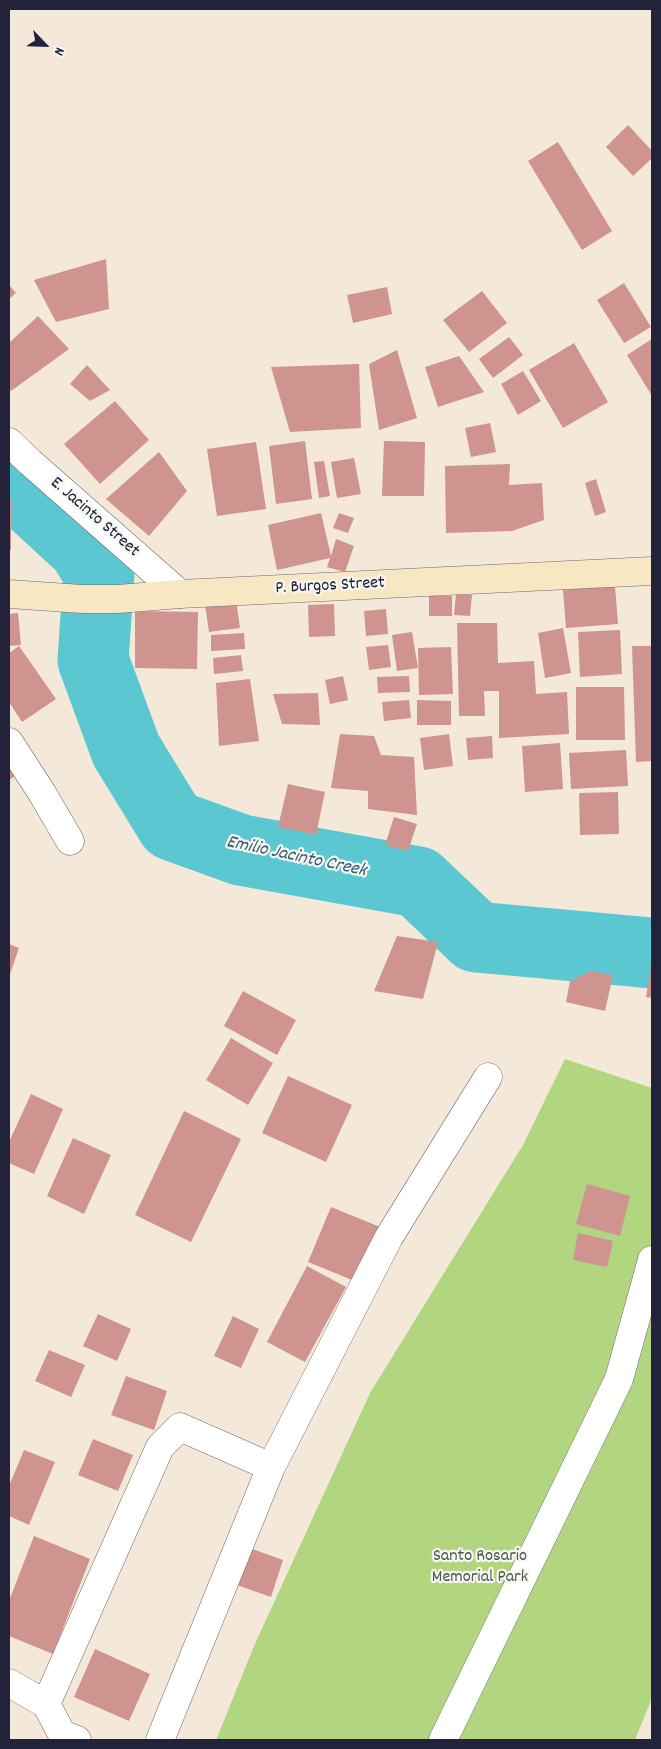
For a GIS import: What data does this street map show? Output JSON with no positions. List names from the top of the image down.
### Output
{
  "streets": {
    "street": ["E. Jacinto Street", "P. Burgos Street"]
  },
  "crossings": [
    ["E. Jacinto Street", "P. Burgos Street"]
  ],
  "water": ["Emilio Jacinto Creek"],
  "parks": ["Santo Rosario Memorial Park"],
  "north": "bottom right"
}
